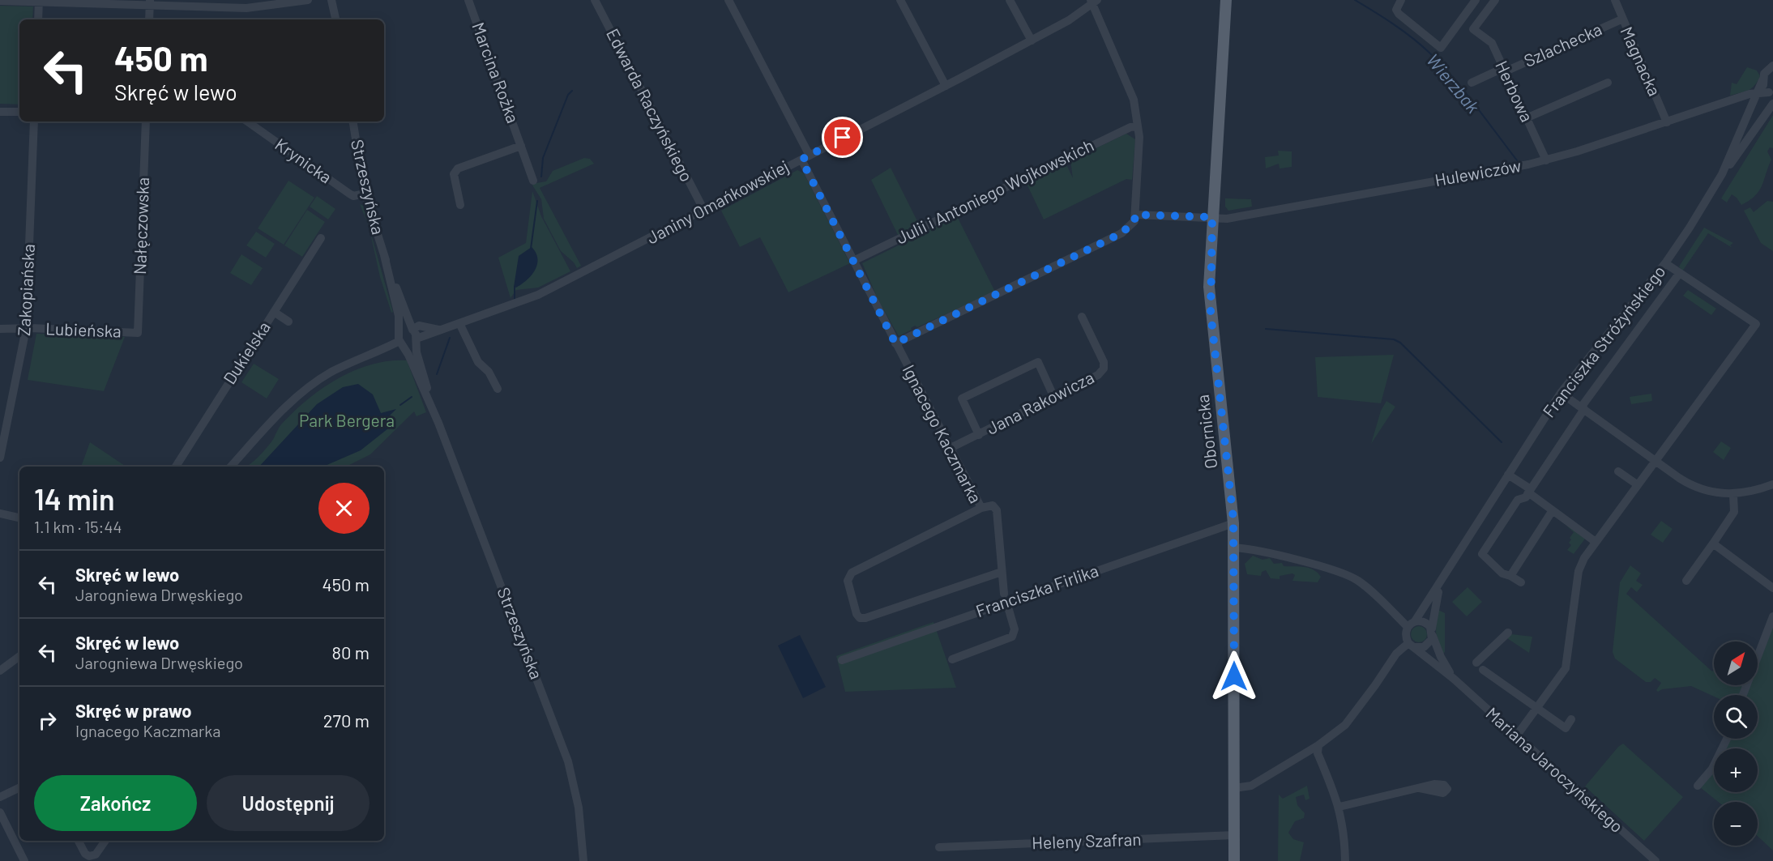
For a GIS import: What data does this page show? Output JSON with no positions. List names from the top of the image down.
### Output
{
  "streets": {
    "main road": ["Obornicka"],
    "street": [
      "Szlachecka",
      "Magnacka",
      "Marcina Rożka",
      "Herbowa",
      "Edwarda Raczyńskiego",
      "Krynicka",
      "Hulewiczów",
      "Strzeszyńska",
      "Julii i Antoniego Wojkowskich",
      "Janiny Omańkowskiej",
      "Nałęczowska",
      "Zakopiańska",
      "Lubieńska",
      "Franciszka Stróżyńskiego",
      "Dukielska",
      "Jana Rakowicza",
      "Ignacego Kaczmarka",
      "Franciszka Firlika",
      "Mariana Jaroczyńskiego",
      "Heleny Szafran"
    ]
  },
  "crossings": [
    ["Szlachecka", "Magnacka"],
    ["Szlachecka", "Herbowa"],
    ["Magnacka", "Hulewiczów"],
    ["Herbowa", "Hulewiczów"],
    ["Edwarda Raczyńskiego", "Janiny Omańkowskiej"],
    ["Krynicka", "Strzeszyńska"],
    ["Hulewiczów", "Franciszka Stróżyńskiego"],
    ["Hulewiczów", "Obornicka"],
    ["Strzeszyńska", "Janiny Omańkowskiej"],
    ["Julii i Antoniego Wojkowskich", "Ignacego Kaczmarka"],
    ["Janiny Omańkowskiej", "Ignacego Kaczmarka"],
    ["Nałęczowska", "Lubieńska"],
    ["Zakopiańska", "Lubieńska"],
    ["Franciszka Stróżyńskiego", "Mariana Jaroczyńskiego"],
    ["Jana Rakowicza", "Ignacego Kaczmarka"],
    ["Obornicka", "Franciszka Firlika"],
    ["Obornicka", "Heleny Szafran"],
    ["Ignacego Kaczmarka", "Franciszka Firlika"]
  ],
  "water": ["Wierzbak"],
  "parks": ["Park Bergera"],
  "north": "top right",
  "page": {
    "turn": ["450 m", "Skręć w lewo"],
    "heading": ["14 min", "1.1 km · 15:44"],
    "list": [
      {
        "name": "Skręć w lewo",
        "note": "Jarogniewa Drwęskiego",
        "value": "450 m"
      },
      {
        "name": "Skręć w lewo",
        "note": "Jarogniewa Drwęskiego",
        "value": "80 m"
      },
      {
        "name": "Skręć w prawo",
        "note": "Ignacego Kaczmarka",
        "value": "270 m"
      }
    ],
    "map_buttons": ["+", "−"],
    "buttons": ["Zakończ", "Udostępnij"]
  }
}
